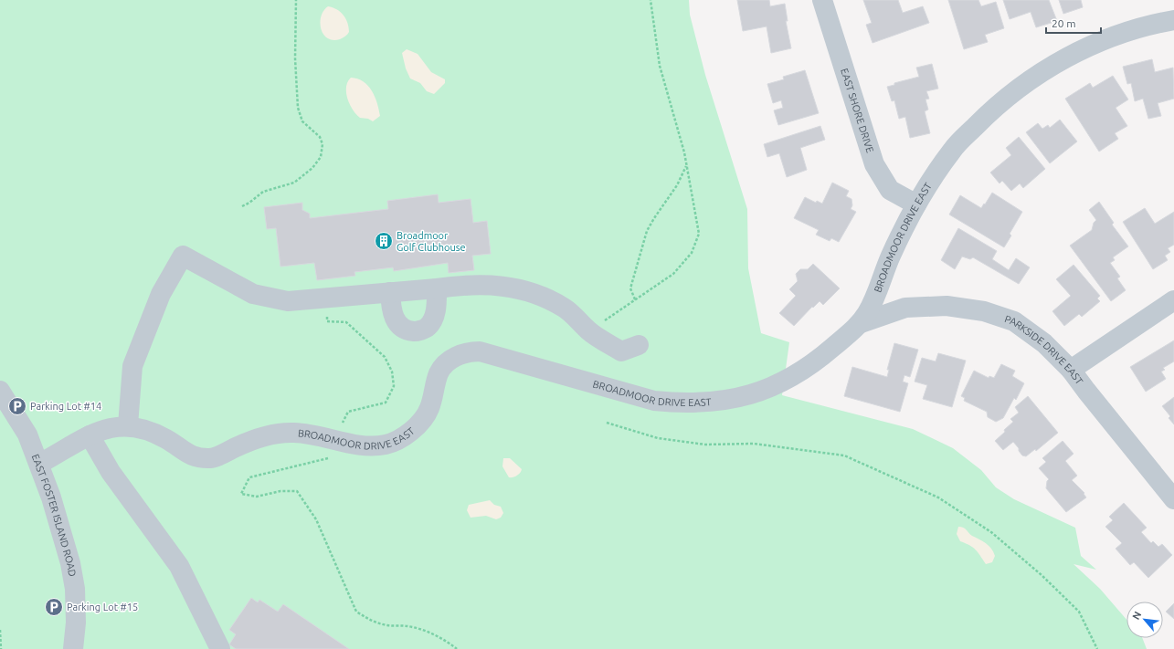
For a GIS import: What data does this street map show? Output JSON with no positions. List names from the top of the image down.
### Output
{
  "streets": {
    "street": [
      "EAST SHORE DRIVE",
      "BROADMOOR DRIVE EAST",
      "PARKSIDE DRIVE EAST",
      "EAST FOSTER ISLAND ROAD"
    ]
  },
  "crossings": [
    ["EAST SHORE DRIVE", "BROADMOOR DRIVE EAST"],
    ["BROADMOOR DRIVE EAST", "PARKSIDE DRIVE EAST"],
    ["BROADMOOR DRIVE EAST", "EAST FOSTER ISLAND ROAD"]
  ],
  "places": {
    "building": ["Broadmoor Golf Clubhouse"],
    "parking": ["Parking Lot #14", "Parking Lot #15"]
  },
  "scale_bar": "20 m",
  "north": "top left"
}
